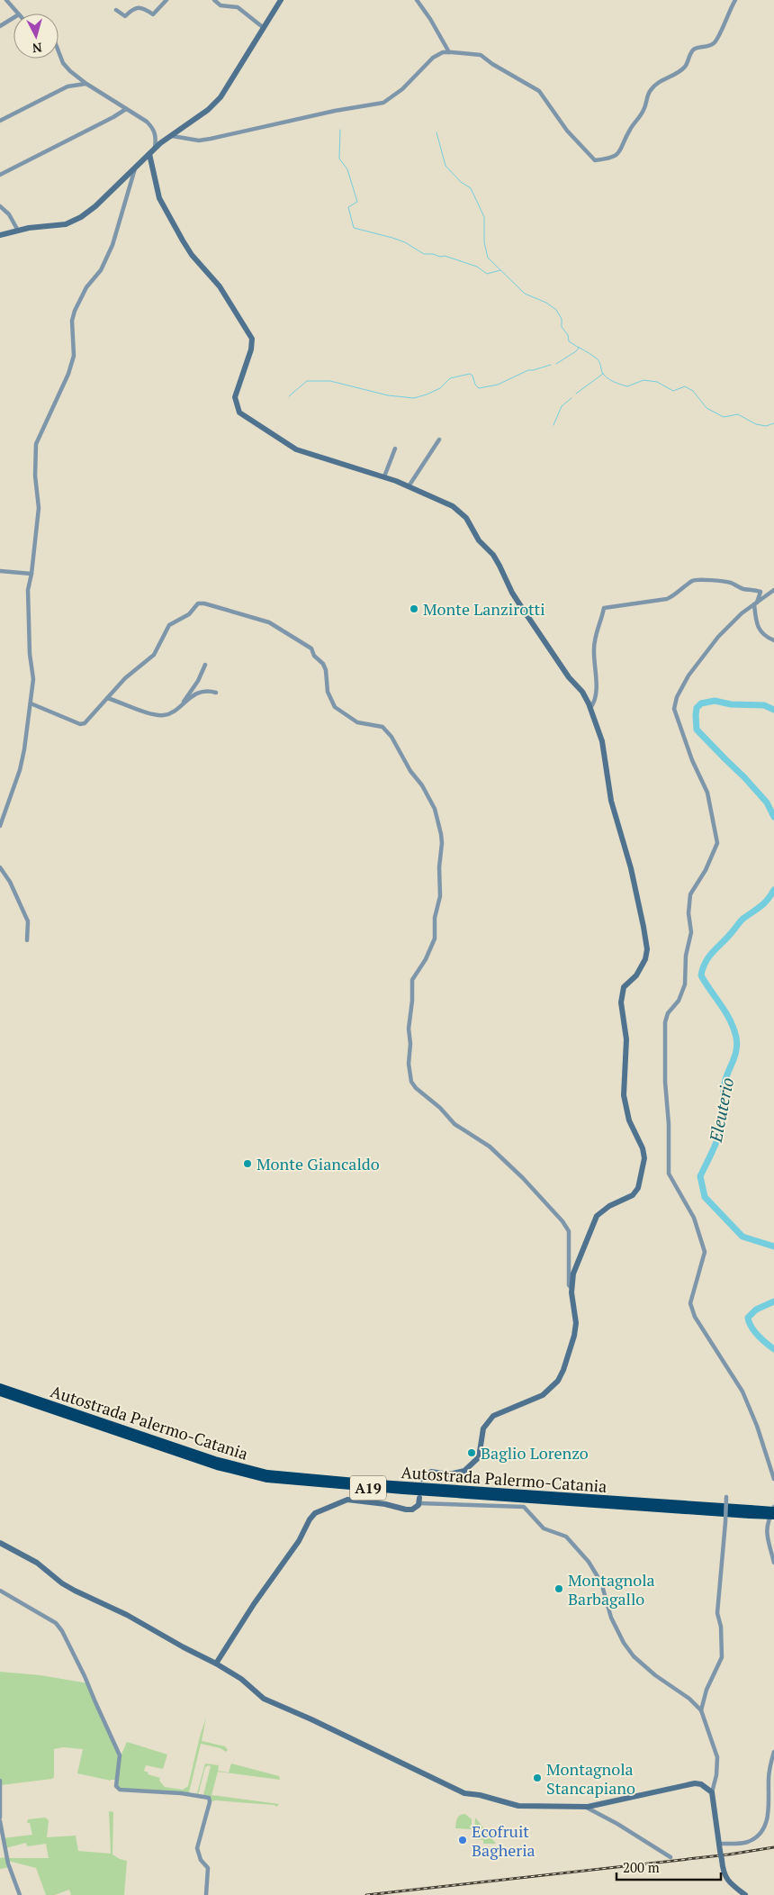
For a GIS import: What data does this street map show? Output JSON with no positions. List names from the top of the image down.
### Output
{
  "streets": {
    "highway": ["Autostrada Palermo-Catania", "A19"]
  },
  "crossings": [
    ["Autostrada Palermo-Catania", "A19"]
  ],
  "water": ["Eleuterio"],
  "places": [
    "Monte Lanzirotti",
    "Monte Giancaldo",
    "Baglio Lorenzo",
    "Montagnola Barbagallo",
    "Montagnola Stancapiano",
    "Ecofruit Bagheria"
  ],
  "scale_bar": "200 m",
  "north": "bottom"
}
